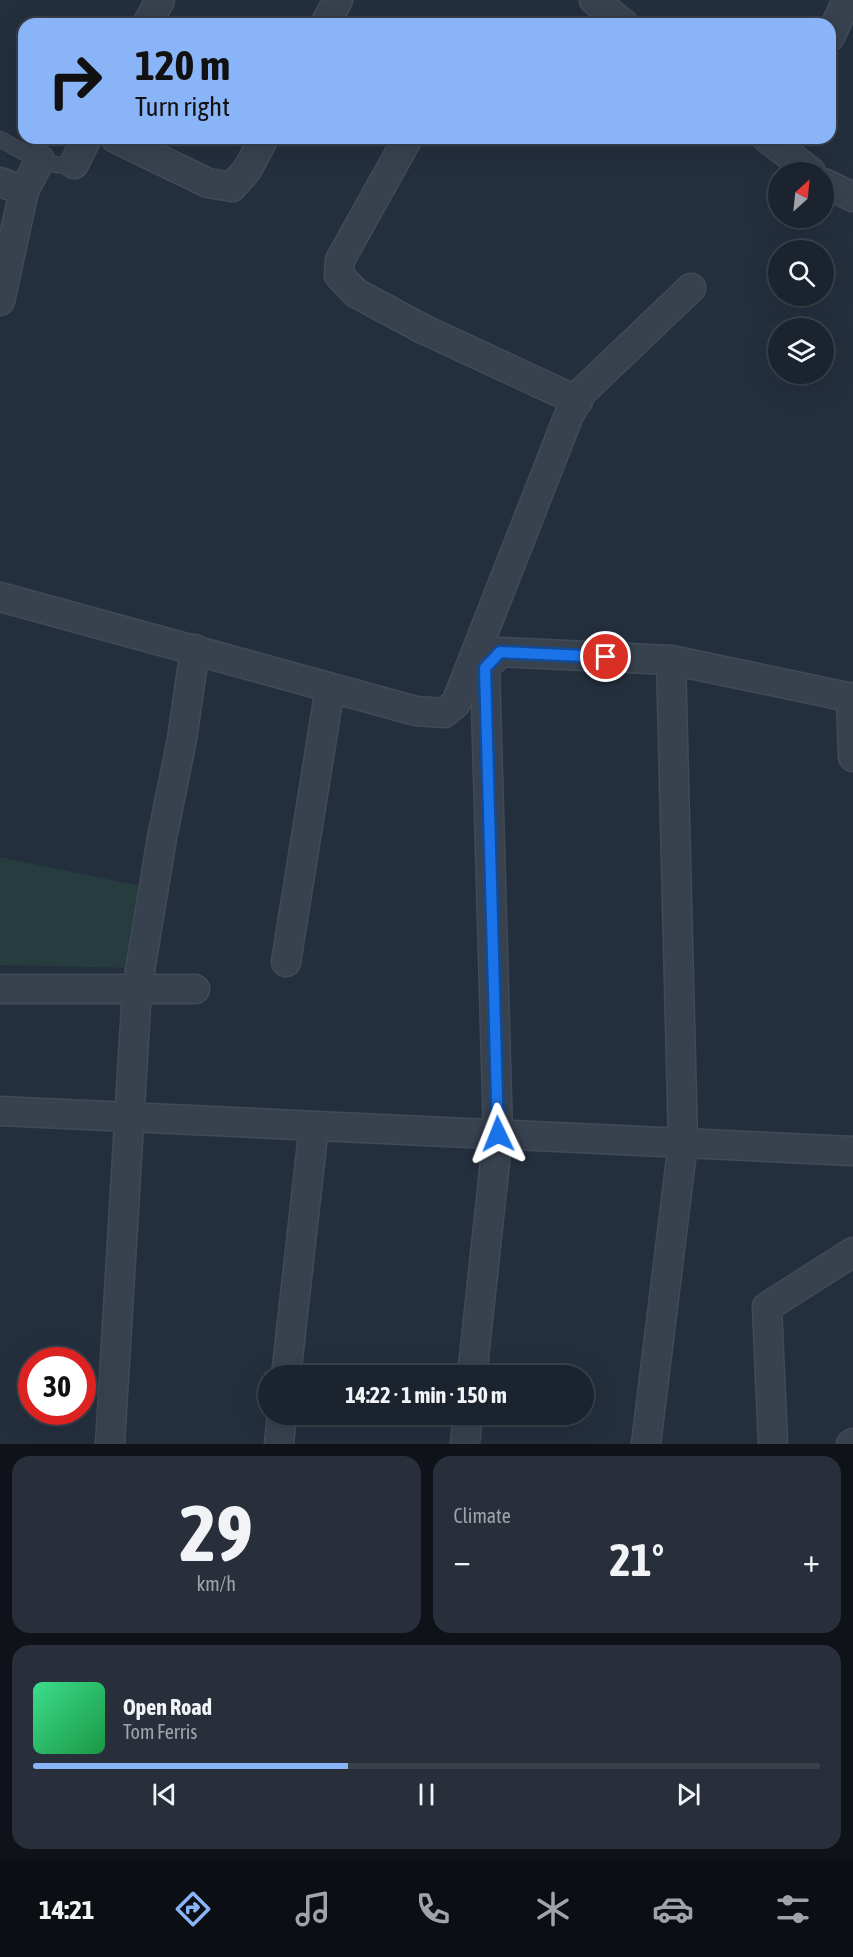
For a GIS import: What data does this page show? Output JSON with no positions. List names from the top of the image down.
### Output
{
  "north": "top right",
  "page": {
    "turn": ["120 m", "Turn right"],
    "limit": "30",
    "trip": "14:22 · 1 min · 150 m",
    "tile": [
      ["29", "km/h"],
      "Climate"
    ],
    "heat": ["−", "21°", "+"],
    "song": ["Open Road", "Tom Ferris"],
    "tabs": "14:21"
  }
}
